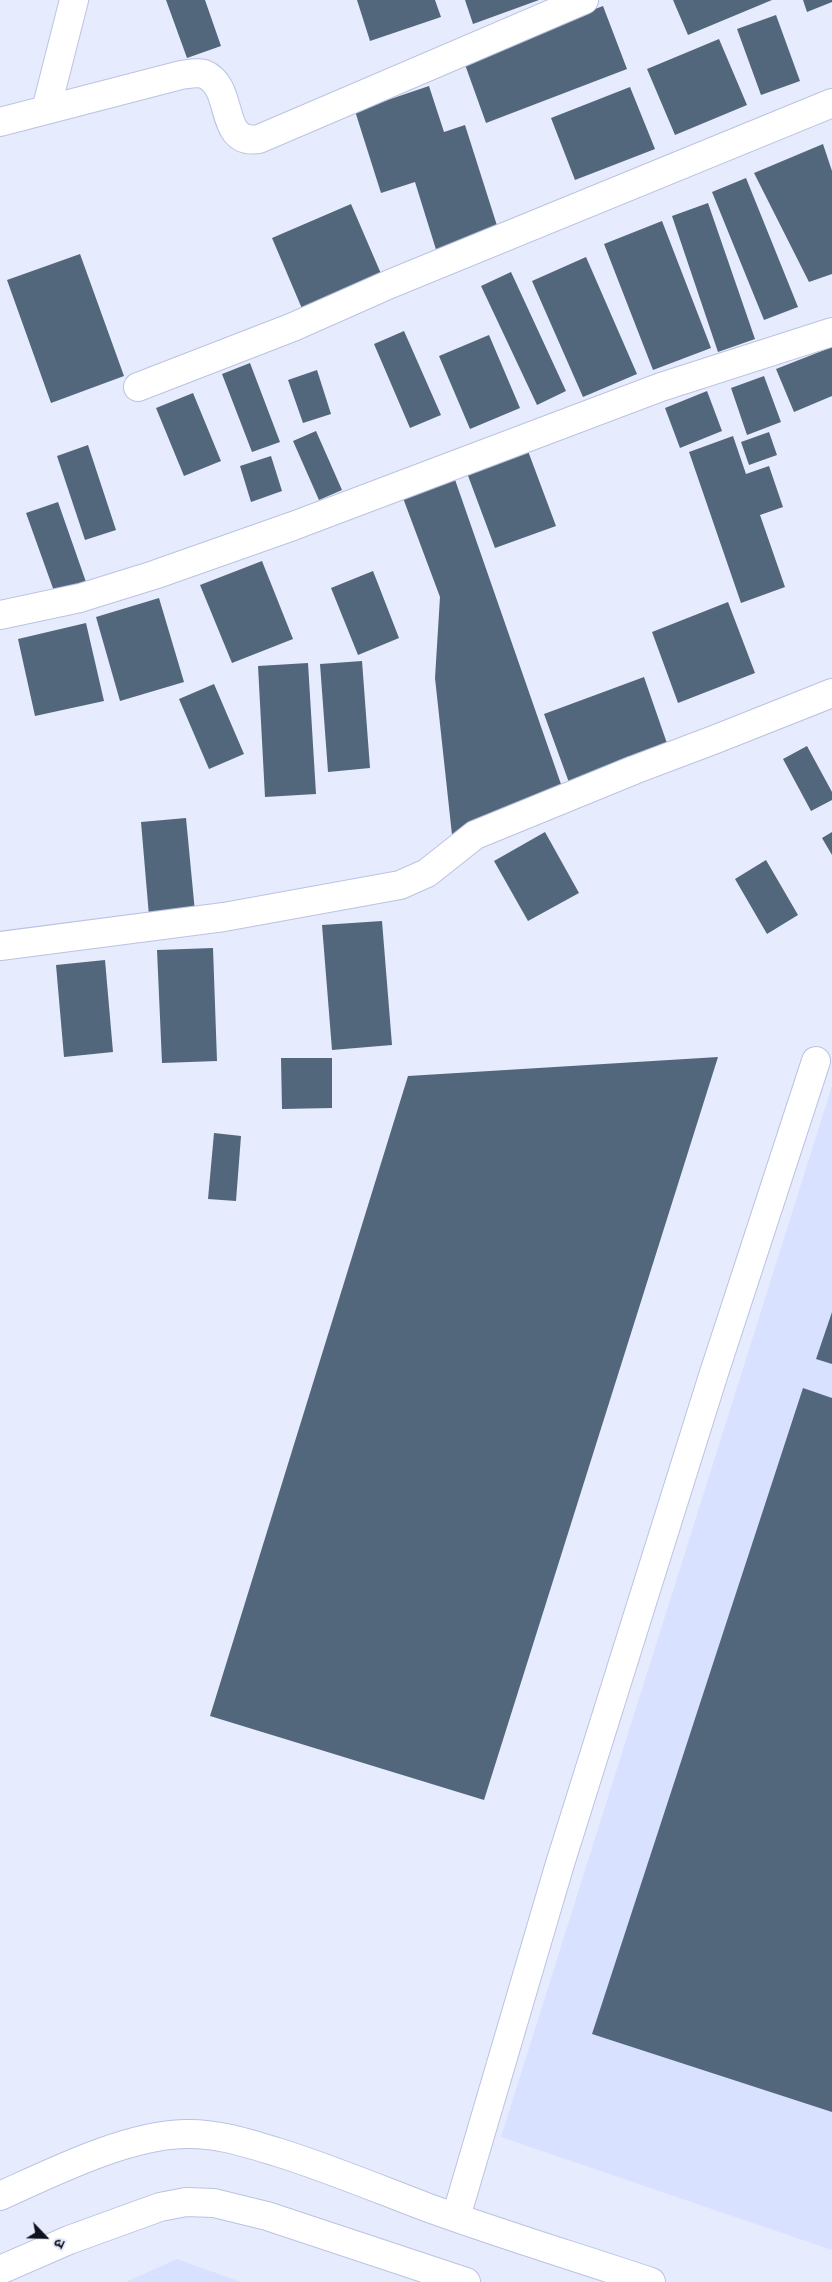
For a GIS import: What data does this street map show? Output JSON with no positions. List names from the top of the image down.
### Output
{
  "north": "bottom right"
}
